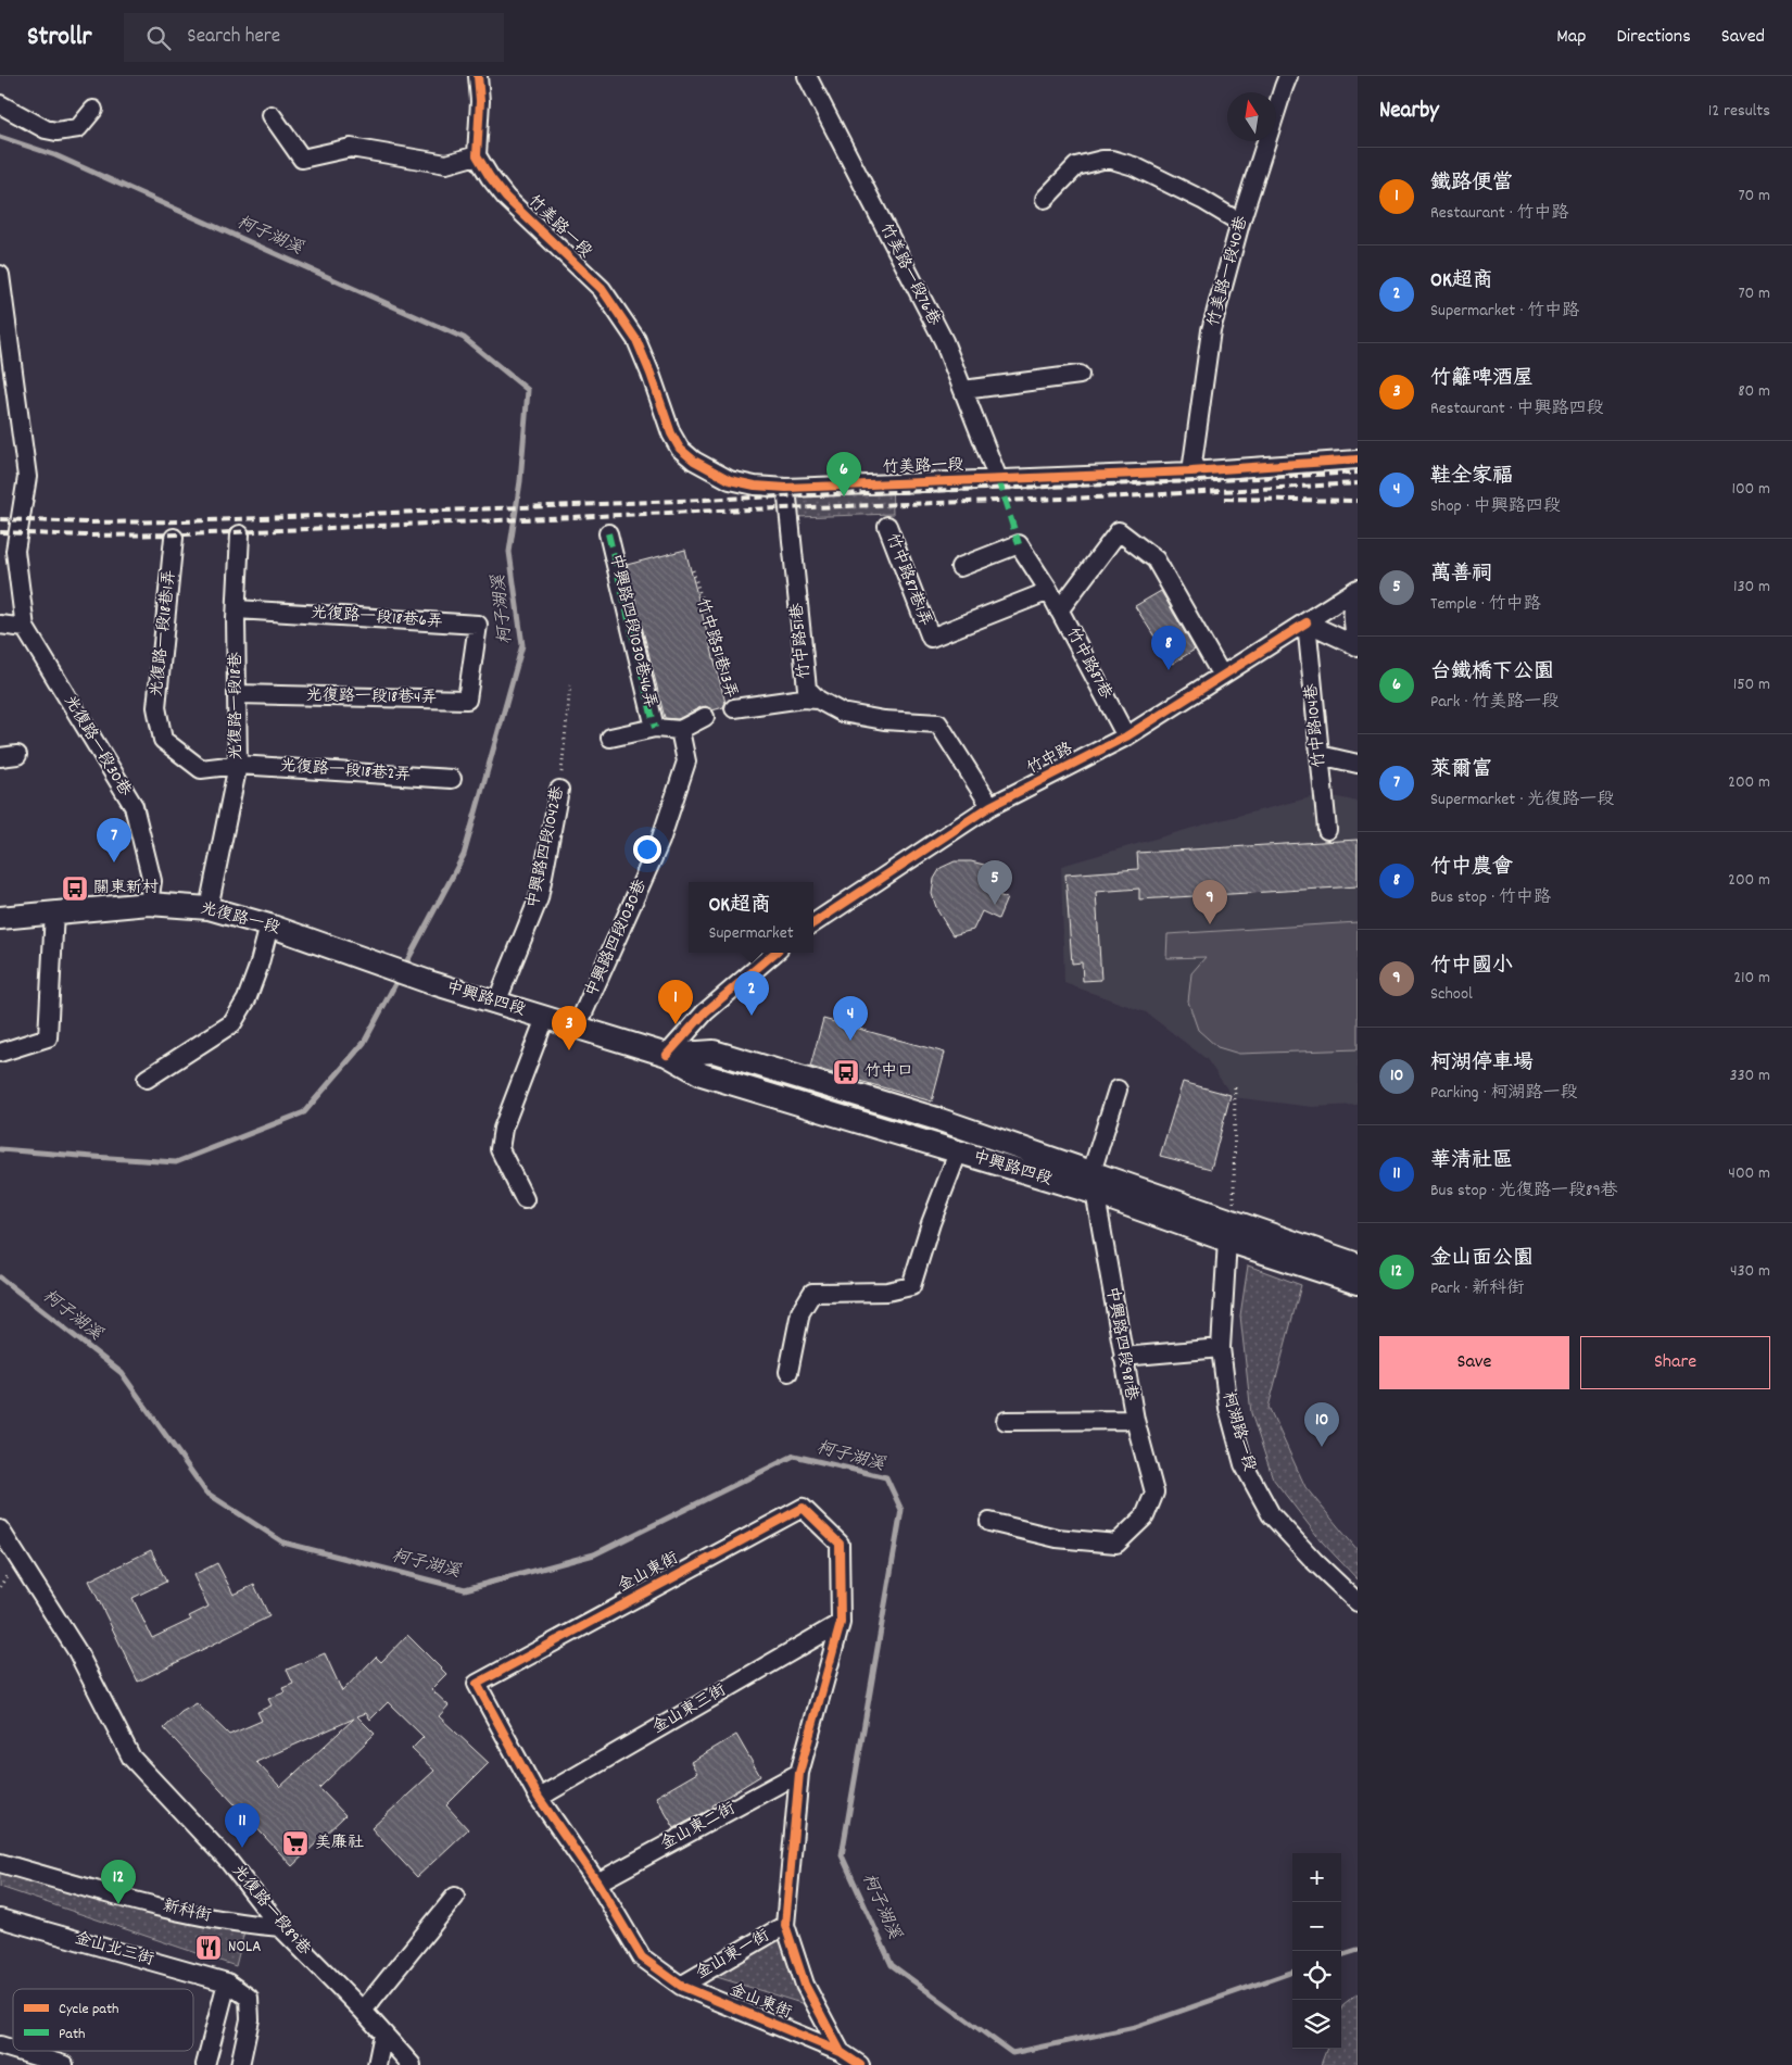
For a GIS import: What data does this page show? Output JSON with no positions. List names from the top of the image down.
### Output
{
  "streets": {
    "main road": ["光復路一段", "中興路四段"],
    "street": [
      "竹美路一段",
      "竹美路一段40巷",
      "竹美路一段76巷",
      "竹中路87巷1弄",
      "光復路一段18巷6弄",
      "中興路四段1030巷46弄",
      "光復路一段18巷1弄",
      "竹中路51巷",
      "竹中路51巷13弄",
      "竹中路87巷",
      "光復路一段18巷4弄",
      "光復路一段18巷",
      "竹中路104巷",
      "光復路一段30巷",
      "竹中路",
      "光復路一段18巷2弄",
      "中興路四段1042巷",
      "中興路四段1030巷",
      "中興路四段981巷",
      "柯湖路一段",
      "金山東街",
      "金山東三街",
      "金山東二街",
      "光復路一段89巷",
      "新科街",
      "金山北三街",
      "金山東一街"
    ]
  },
  "crossings": [
    ["竹美路一段", "竹美路一段40巷"],
    ["竹美路一段", "竹美路一段76巷"],
    ["竹美路一段", "竹中路51巷"],
    ["竹中路87巷1弄", "竹中路87巷"],
    ["光復路一段18巷6弄", "光復路一段18巷4弄"],
    ["光復路一段18巷6弄", "光復路一段18巷"],
    ["光復路一段18巷1弄", "光復路一段18巷"],
    ["光復路一段18巷1弄", "光復路一段18巷2弄"],
    ["竹中路51巷", "竹中路51巷13弄"],
    ["竹中路51巷", "竹中路"],
    ["竹中路51巷13弄", "中興路四段1030巷"],
    ["竹中路87巷", "竹中路"],
    ["光復路一段18巷4弄", "光復路一段18巷"],
    ["光復路一段18巷", "光復路一段18巷2弄"],
    ["光復路一段18巷", "光復路一段"],
    ["竹中路104巷", "竹中路"],
    ["光復路一段30巷", "光復路一段"],
    ["中興路四段1042巷", "中興路四段"],
    ["光復路一段", "中興路四段"],
    ["中興路四段1030巷", "中興路四段"],
    ["中興路四段", "中興路四段981巷"],
    ["中興路四段", "柯湖路一段"],
    ["金山東街", "金山東三街"],
    ["金山東街", "金山東二街"],
    ["金山東街", "金山東一街"],
    ["光復路一段89巷", "新科街"]
  ],
  "water": ["柯子湖溪"],
  "places": {
    "bus stop": ["關東新村", "竹中口"],
    "supermarket": ["美廉社"],
    "restaurant": ["NOLA"]
  },
  "legend": ["Cycle path", "Path"],
  "north": "top",
  "page": {
    "header": "Strollr",
    "search": "Search here",
    "nav": ["Map", "Directions", "Saved"],
    "heading": ["Nearby", "12 results"],
    "list": [
      {
        "mark": "1",
        "name": "鐵路便當",
        "note": "Restaurant · 竹中路",
        "value": "70 m"
      },
      {
        "mark": "2",
        "name": "OK超商",
        "note": "Supermarket · 竹中路",
        "value": "70 m"
      },
      {
        "mark": "3",
        "name": "竹籬啤酒屋",
        "note": "Restaurant · 中興路四段",
        "value": "80 m"
      },
      {
        "mark": "4",
        "name": "鞋全家福",
        "note": "Shop · 中興路四段",
        "value": "100 m"
      },
      {
        "mark": "5",
        "name": "萬善祠",
        "note": "Temple · 竹中路",
        "value": "130 m"
      },
      {
        "mark": "6",
        "name": "台鐵橋下公園",
        "note": "Park · 竹美路一段",
        "value": "150 m"
      },
      {
        "mark": "7",
        "name": "萊爾富",
        "note": "Supermarket · 光復路一段",
        "value": "200 m"
      },
      {
        "mark": "8",
        "name": "竹中農會",
        "note": "Bus stop · 竹中路",
        "value": "200 m"
      },
      {
        "mark": "9",
        "name": "竹中國小",
        "note": "School",
        "value": "210 m"
      },
      {
        "mark": "10",
        "name": "柯湖停車場",
        "note": "Parking · 柯湖路一段",
        "value": "330 m"
      },
      {
        "mark": "11",
        "name": "華清社區",
        "note": "Bus stop · 光復路一段89巷",
        "value": "400 m"
      },
      {
        "mark": "12",
        "name": "金山面公園",
        "note": "Park · 新科街",
        "value": "430 m"
      }
    ],
    "pins": [
      "6",
      "8",
      "7",
      "5",
      "9",
      "2",
      "1",
      "4",
      "3",
      "10",
      "11",
      "12"
    ],
    "popup": ["OK超商", "Supermarket"],
    "buttons": ["Save", "Share"],
    "map_buttons": ["+", "−"]
  }
}
